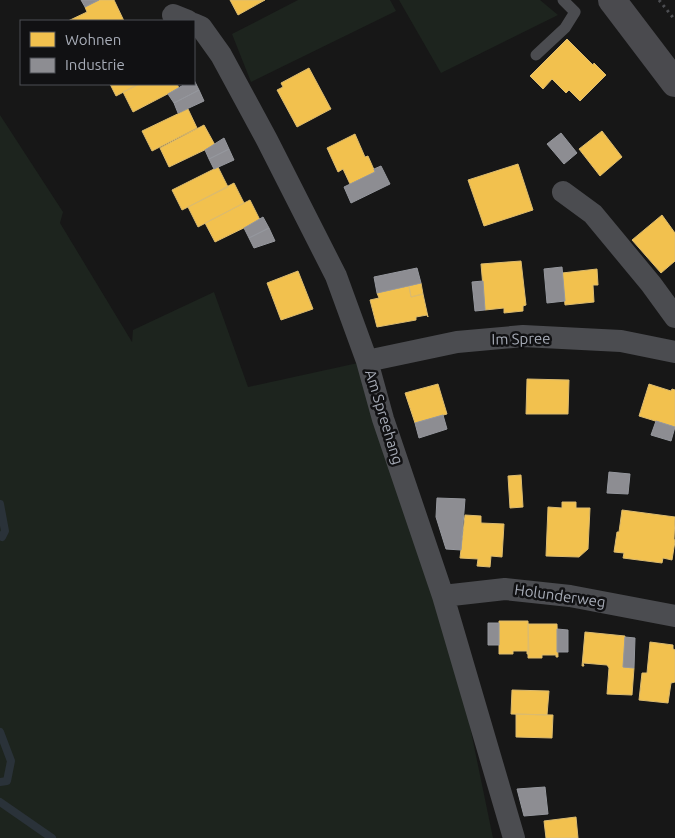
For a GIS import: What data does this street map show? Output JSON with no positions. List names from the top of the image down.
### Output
{
  "streets": {
    "street": ["Im Spree", "Am Spreehang", "Holunderweg"]
  },
  "crossings": [
    ["Im Spree", "Am Spreehang"],
    ["Am Spreehang", "Holunderweg"]
  ],
  "legend": ["Wohnen", "Industrie"]
}
